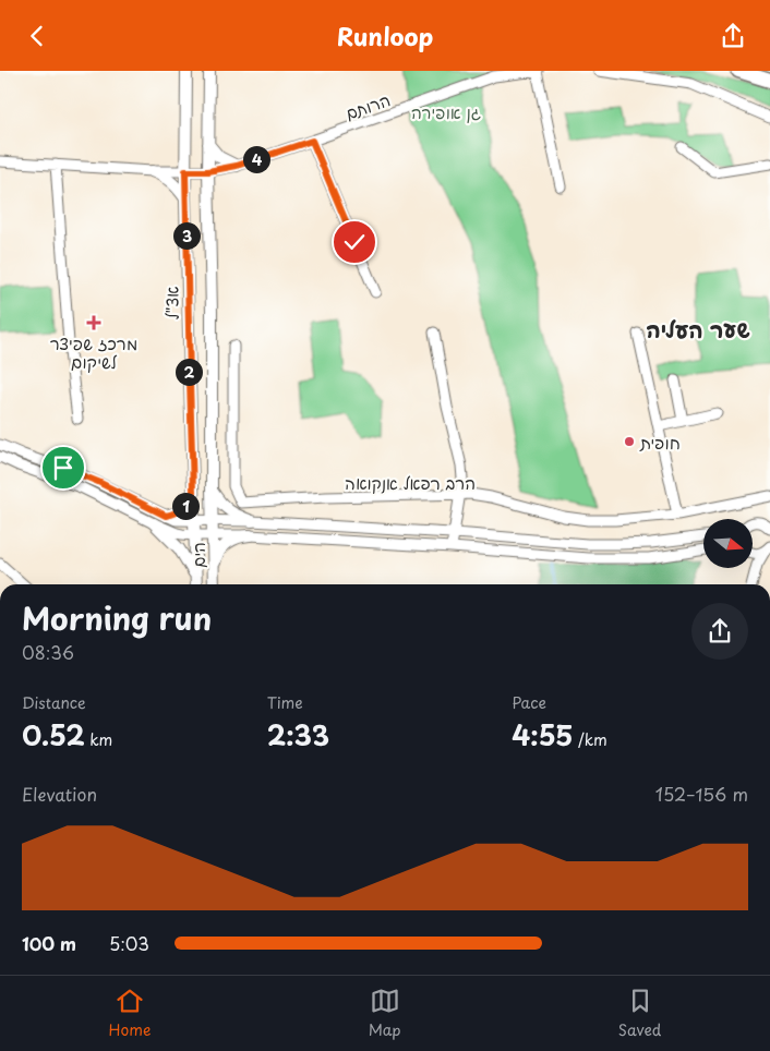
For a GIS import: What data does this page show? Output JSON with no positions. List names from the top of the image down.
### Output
{
  "streets": {
    "main road": ["אצ\"ל", "הים"],
    "street": ["הרותם", "הרב רפאל אנקואה"]
  },
  "crossings": [
    ["הרותם", "אצ\"ל"],
    ["אצ\"ל", "הים"]
  ],
  "districts": ["שער העליה"],
  "parks": ["גן אופירה"],
  "places": {
    "health": ["מרכז שפיצר לשיקום"],
    "other": ["חופית"]
  },
  "north": "right",
  "page": {
    "header": "Runloop",
    "pins": [
      "4",
      "3",
      "2",
      "1"
    ],
    "heading": ["Morning run", "08:36"],
    "stats": [
      ["Distance", "0.52 km"],
      ["Time", "2:33"],
      ["Pace", "4:55 /km"]
    ],
    "chart": ["Elevation", "152–156 m"],
    "list": [
      {
        "name": "100 m",
        "note": "5:03"
      }
    ],
    "tabs": ["Home", "Map", "Saved"]
  }
}
